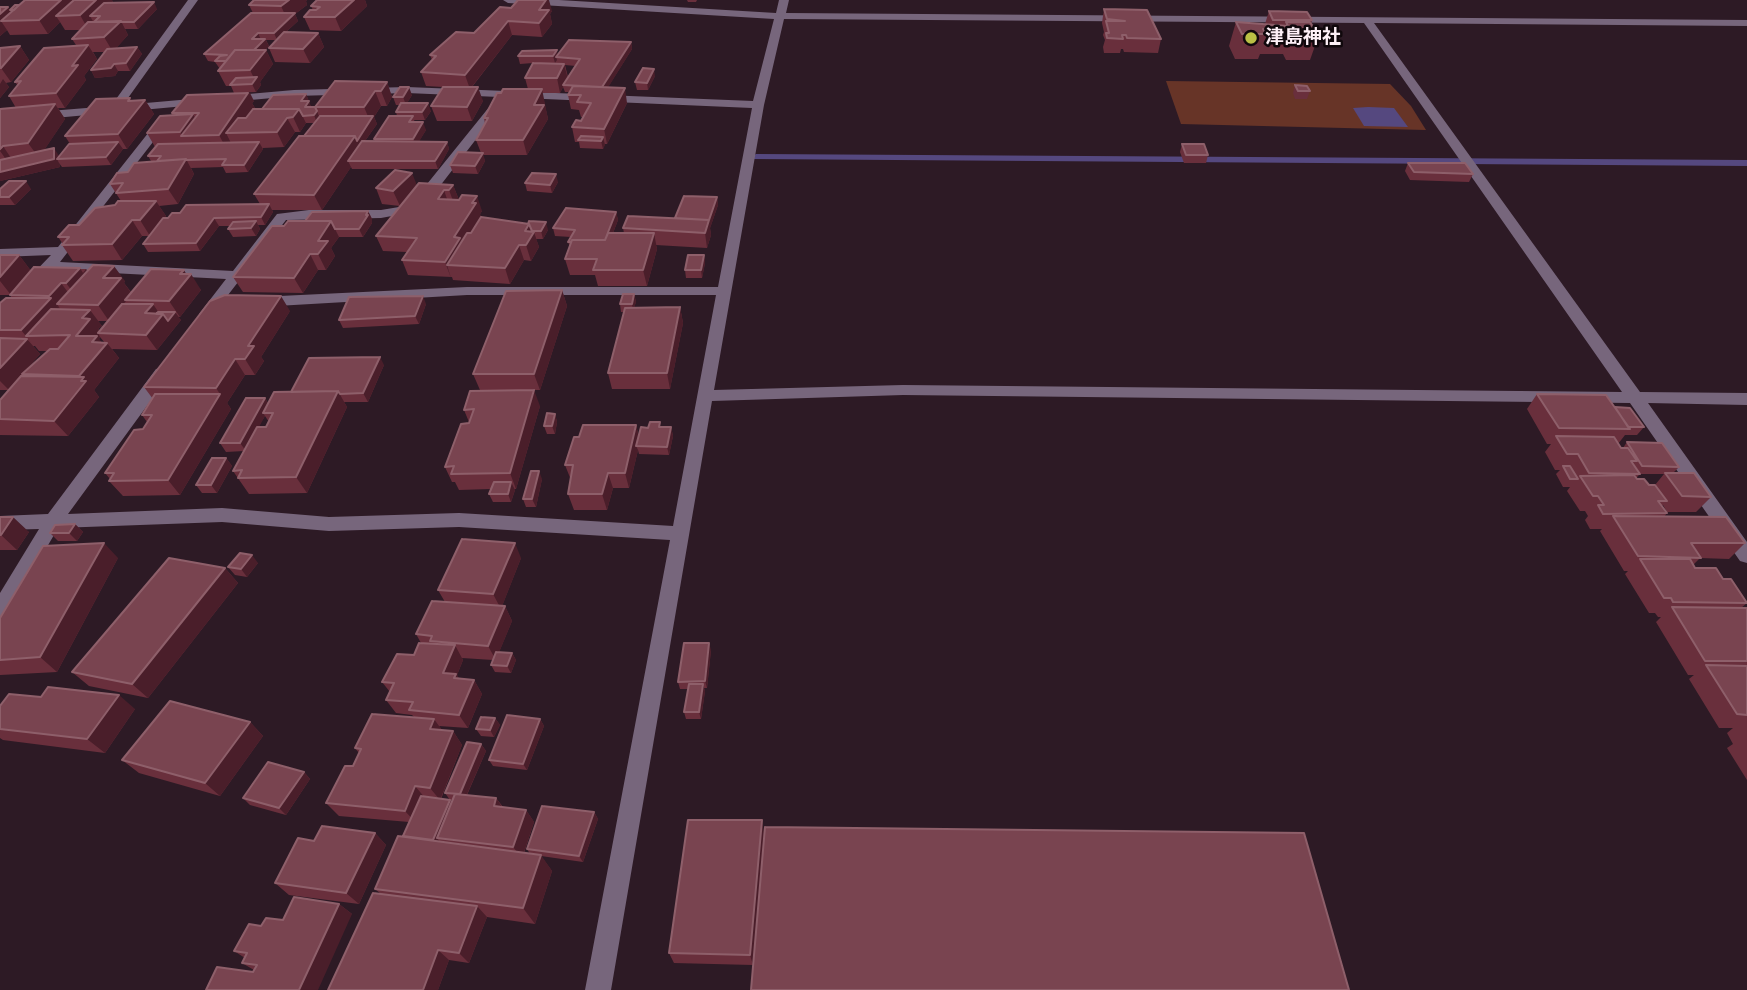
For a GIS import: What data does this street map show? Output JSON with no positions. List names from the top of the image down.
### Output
{
  "places": ["津島神社"]
}
